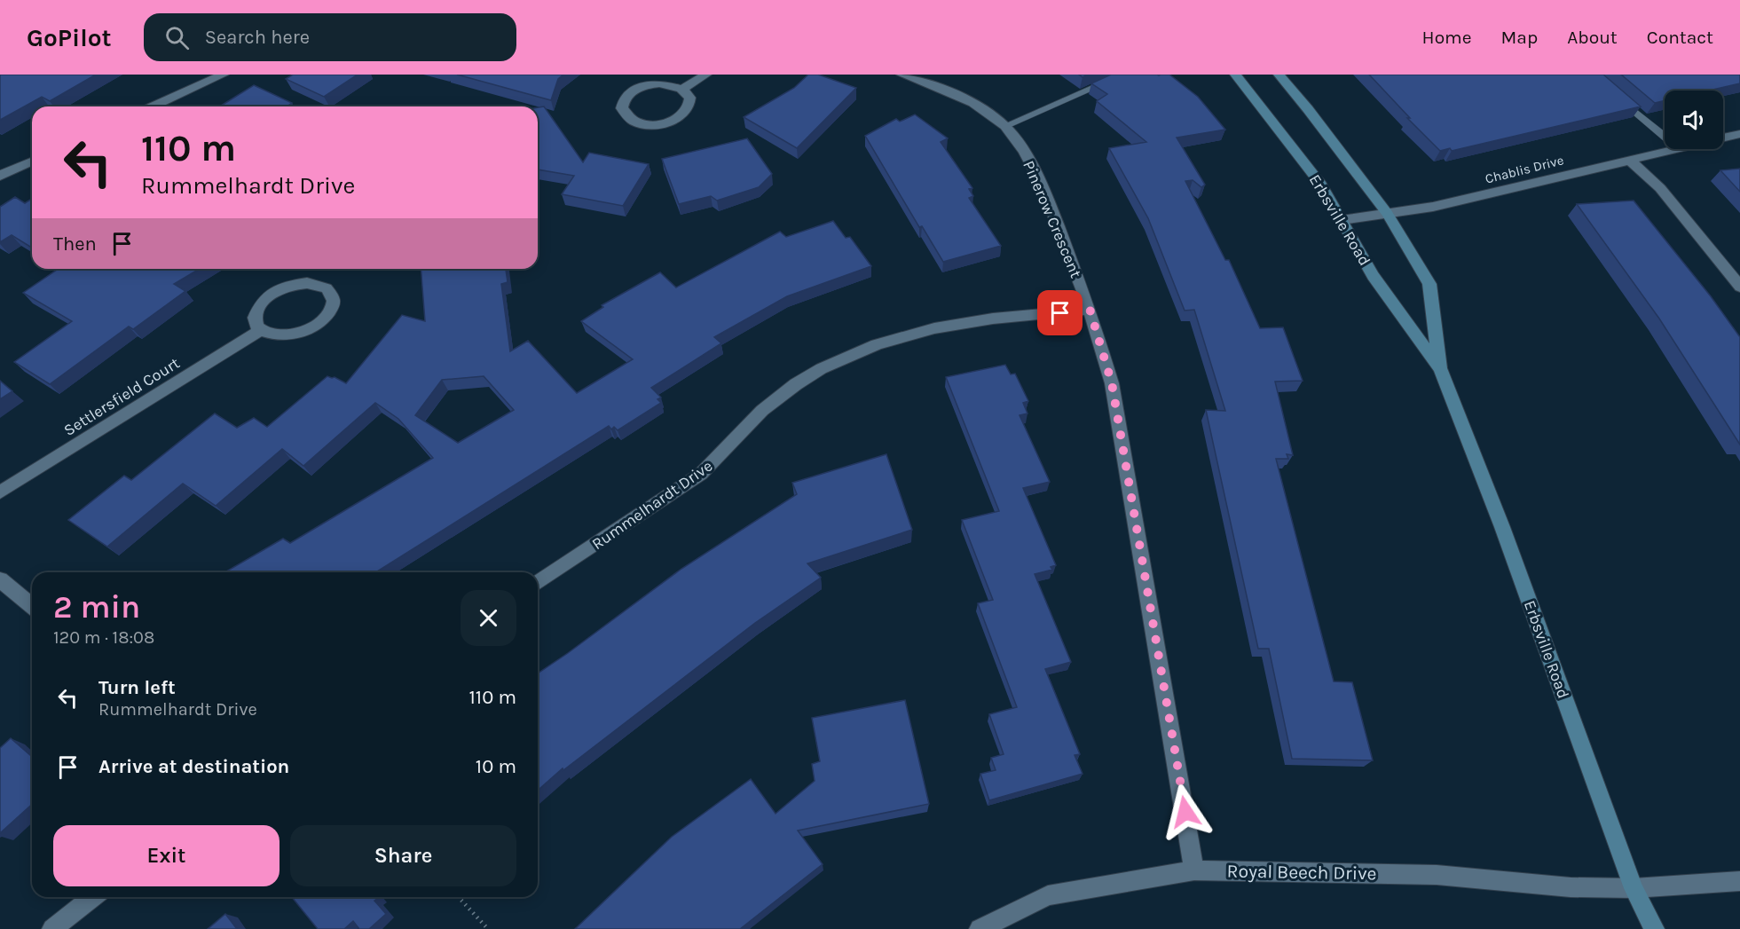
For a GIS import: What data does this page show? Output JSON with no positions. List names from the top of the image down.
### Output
{
  "streets": {
    "main road": ["Erbsville Road"],
    "street": [
      "Chablis Drive",
      "Pinerow Crescent",
      "Settlersfield Court",
      "Rummelhardt Drive",
      "Royal Beech Drive"
    ]
  },
  "crossings": [
    ["Chablis Drive", "Erbsville Road"],
    ["Pinerow Crescent", "Rummelhardt Drive"],
    ["Pinerow Crescent", "Royal Beech Drive"],
    ["Erbsville Road", "Royal Beech Drive"]
  ],
  "page": {
    "header": "GoPilot",
    "search": "Search here",
    "nav": [
      "Home",
      "Map",
      "About",
      "Contact"
    ],
    "turn": ["110 m", "Rummelhardt Drive"],
    "then": "Then",
    "heading": ["2 min", "120 m · 18:08"],
    "list": [
      {
        "name": "Turn left",
        "note": "Rummelhardt Drive",
        "value": "110 m"
      },
      {
        "name": "Arrive at destination",
        "value": "10 m"
      }
    ],
    "buttons": ["Exit", "Share"]
  }
}
